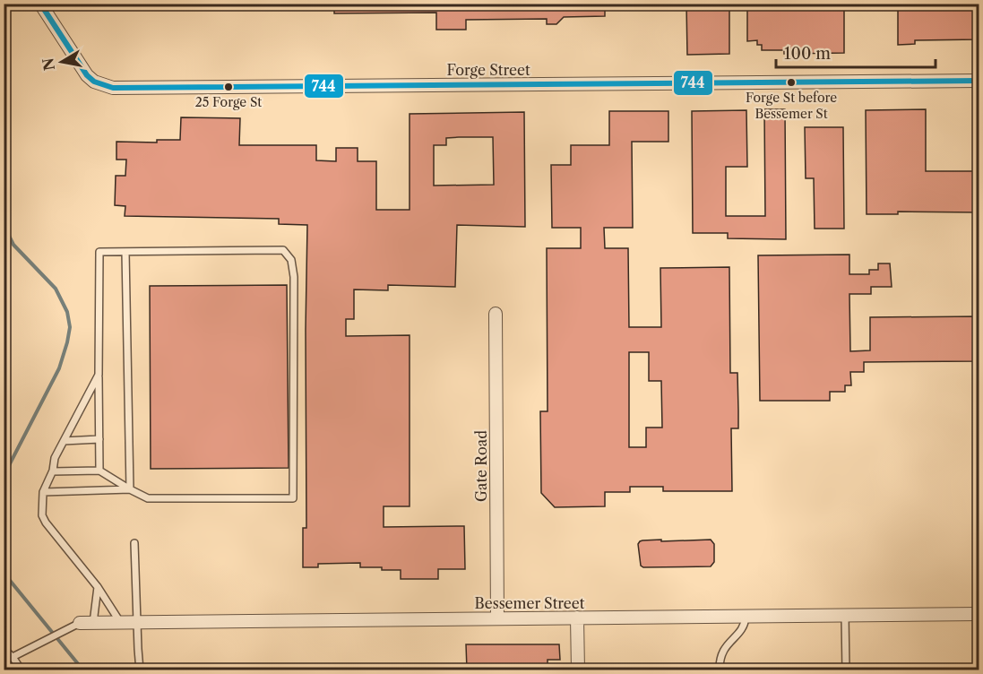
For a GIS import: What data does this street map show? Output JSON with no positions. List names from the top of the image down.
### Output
{
  "streets": {
    "street": ["Forge Street", "Gate Road", "Bessemer Street"]
  },
  "crossings": [
    ["Gate Road", "Bessemer Street"]
  ],
  "places": ["Forge St before Bessemer St", "25 Forge St"],
  "lines": ["transit line 744"],
  "scale_bar": "100 m",
  "north": "left"
}
